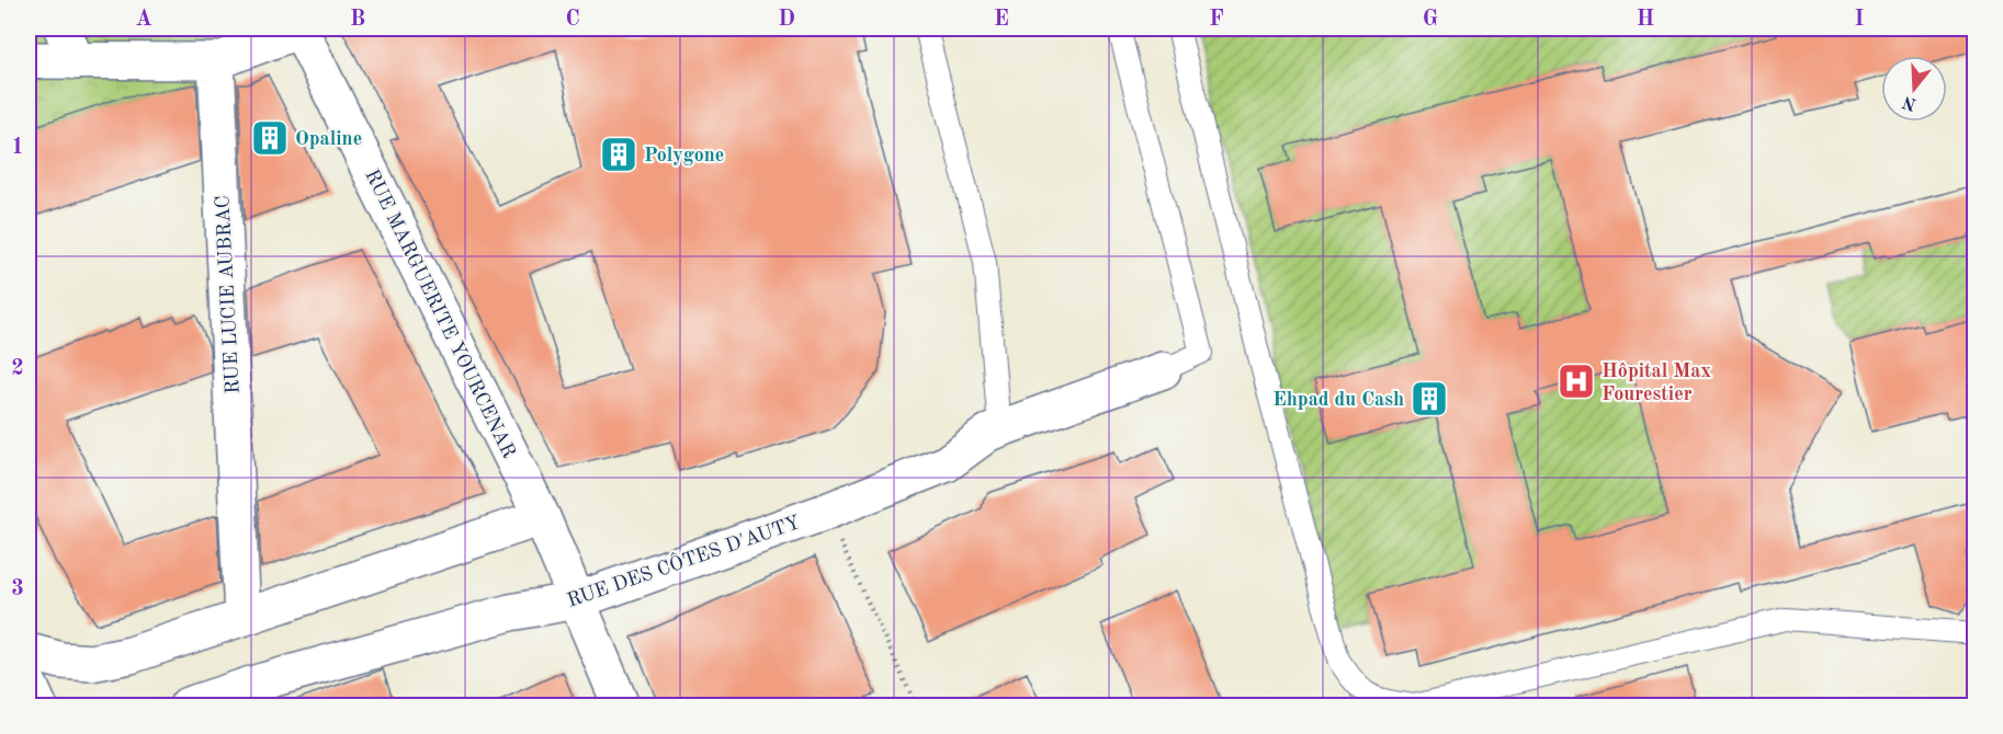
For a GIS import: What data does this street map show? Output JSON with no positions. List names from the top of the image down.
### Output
{
  "streets": {
    "street": ["RUE LUCIE AUBRAC", "RUE MARGUERITE YOURCENAR", "RUE DES CÔTES D'AUTY"]
  },
  "crossings": [
    ["RUE MARGUERITE YOURCENAR", "RUE DES CÔTES D'AUTY"]
  ],
  "places": {
    "building": ["Opaline", "Polygone", "Ehpad du Cash"],
    "hospital": ["Hôpital Max Fourestier"]
  },
  "north": "bottom",
  "grid": {
    "columns": [
      "A",
      "B",
      "C",
      "D",
      "E",
      "F",
      "G",
      "H",
      "I"
    ],
    "rows": ["1", "2", "3"]
  }
}
